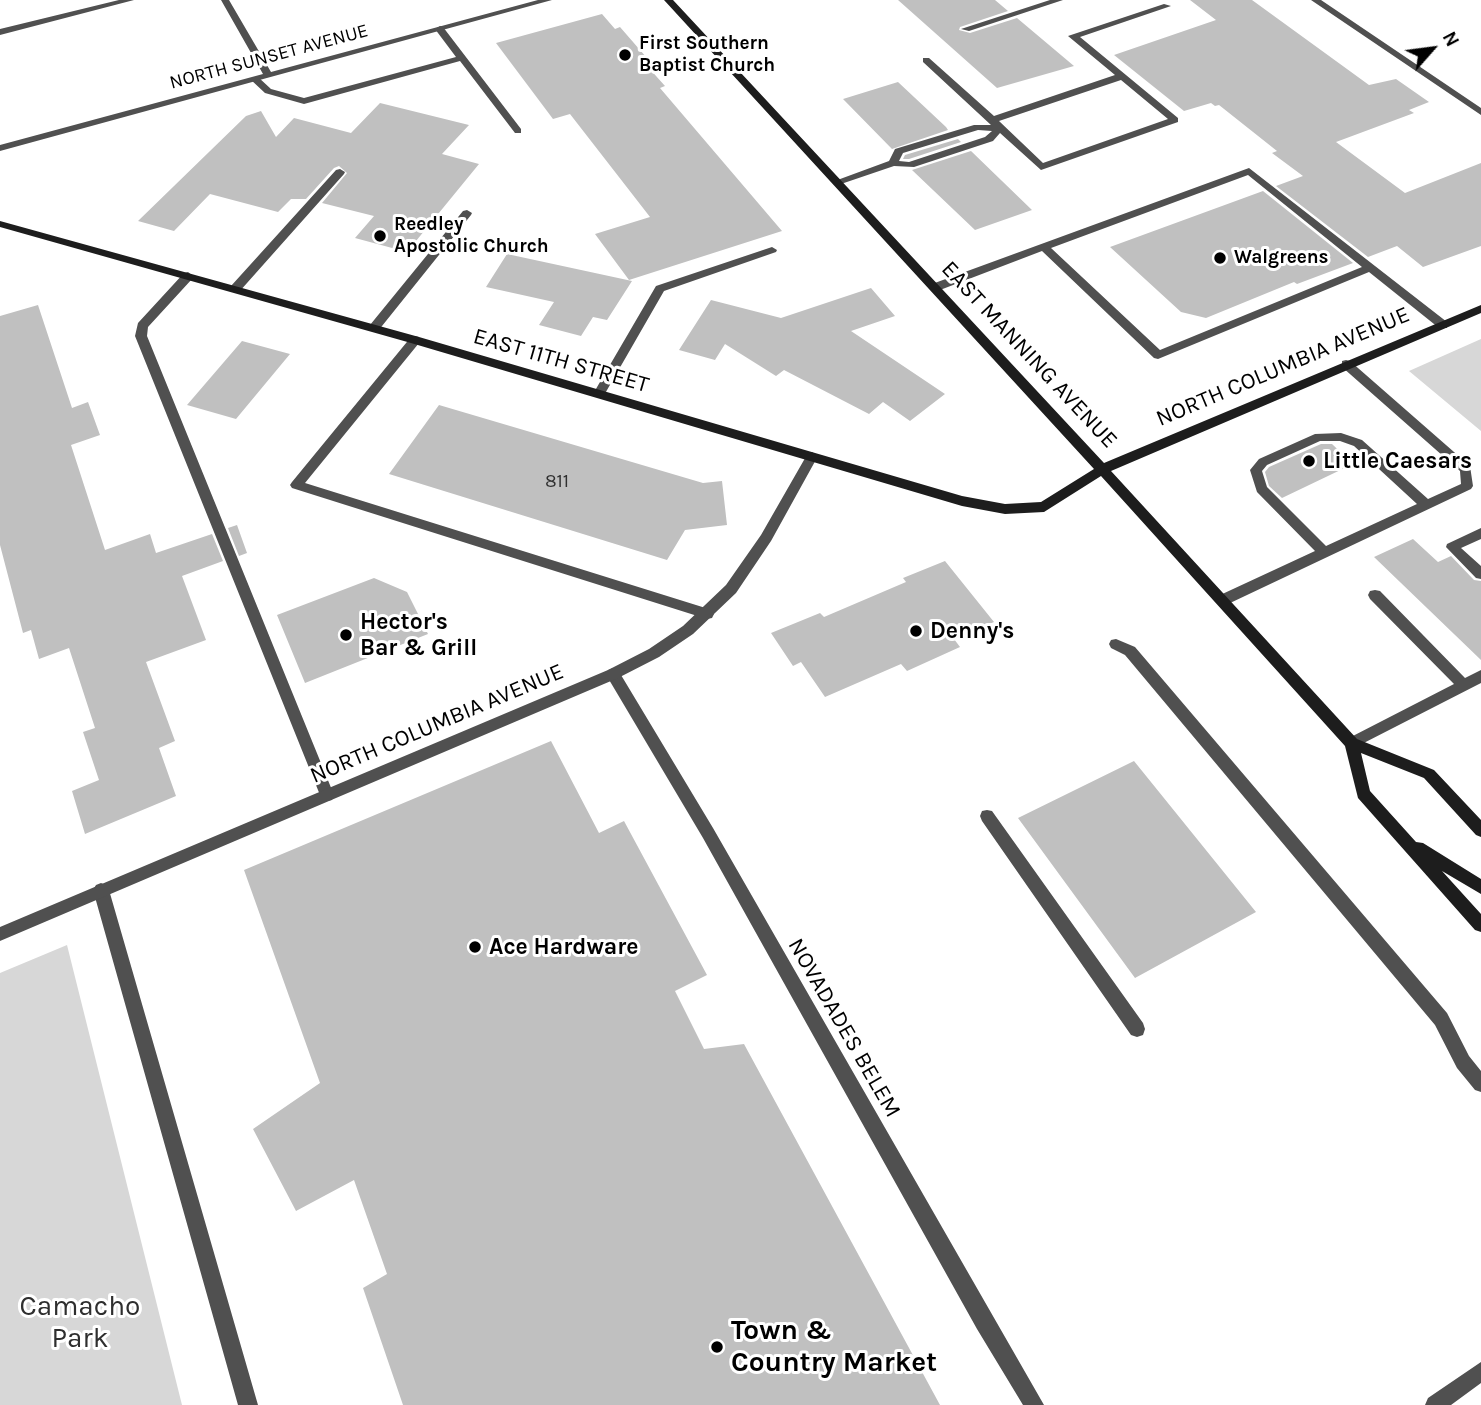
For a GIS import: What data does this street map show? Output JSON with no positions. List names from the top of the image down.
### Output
{
  "streets": {
    "main road": ["EAST MANNING AVENUE", "EAST 11TH STREET", "NORTH COLUMBIA AVENUE"],
    "street": ["NORTH SUNSET AVENUE", "NOVADADES BELEM"]
  },
  "crossings": [
    ["EAST MANNING AVENUE", "EAST 11TH STREET"],
    ["EAST MANNING AVENUE", "NORTH COLUMBIA AVENUE"],
    ["EAST 11TH STREET", "NORTH COLUMBIA AVENUE"],
    ["NORTH COLUMBIA AVENUE", "NOVADADES BELEM"]
  ],
  "parks": ["Camacho Park"],
  "places": [
    "First Southern Baptist Church",
    "Reedley Apostolic Church",
    "Walgreens",
    "Little Caesars",
    "Denny's",
    "Hector's Bar & Grill",
    "Ace Hardware",
    "Town & Country Market"
  ],
  "house_numbers": ["811"],
  "north": "top right"
}
